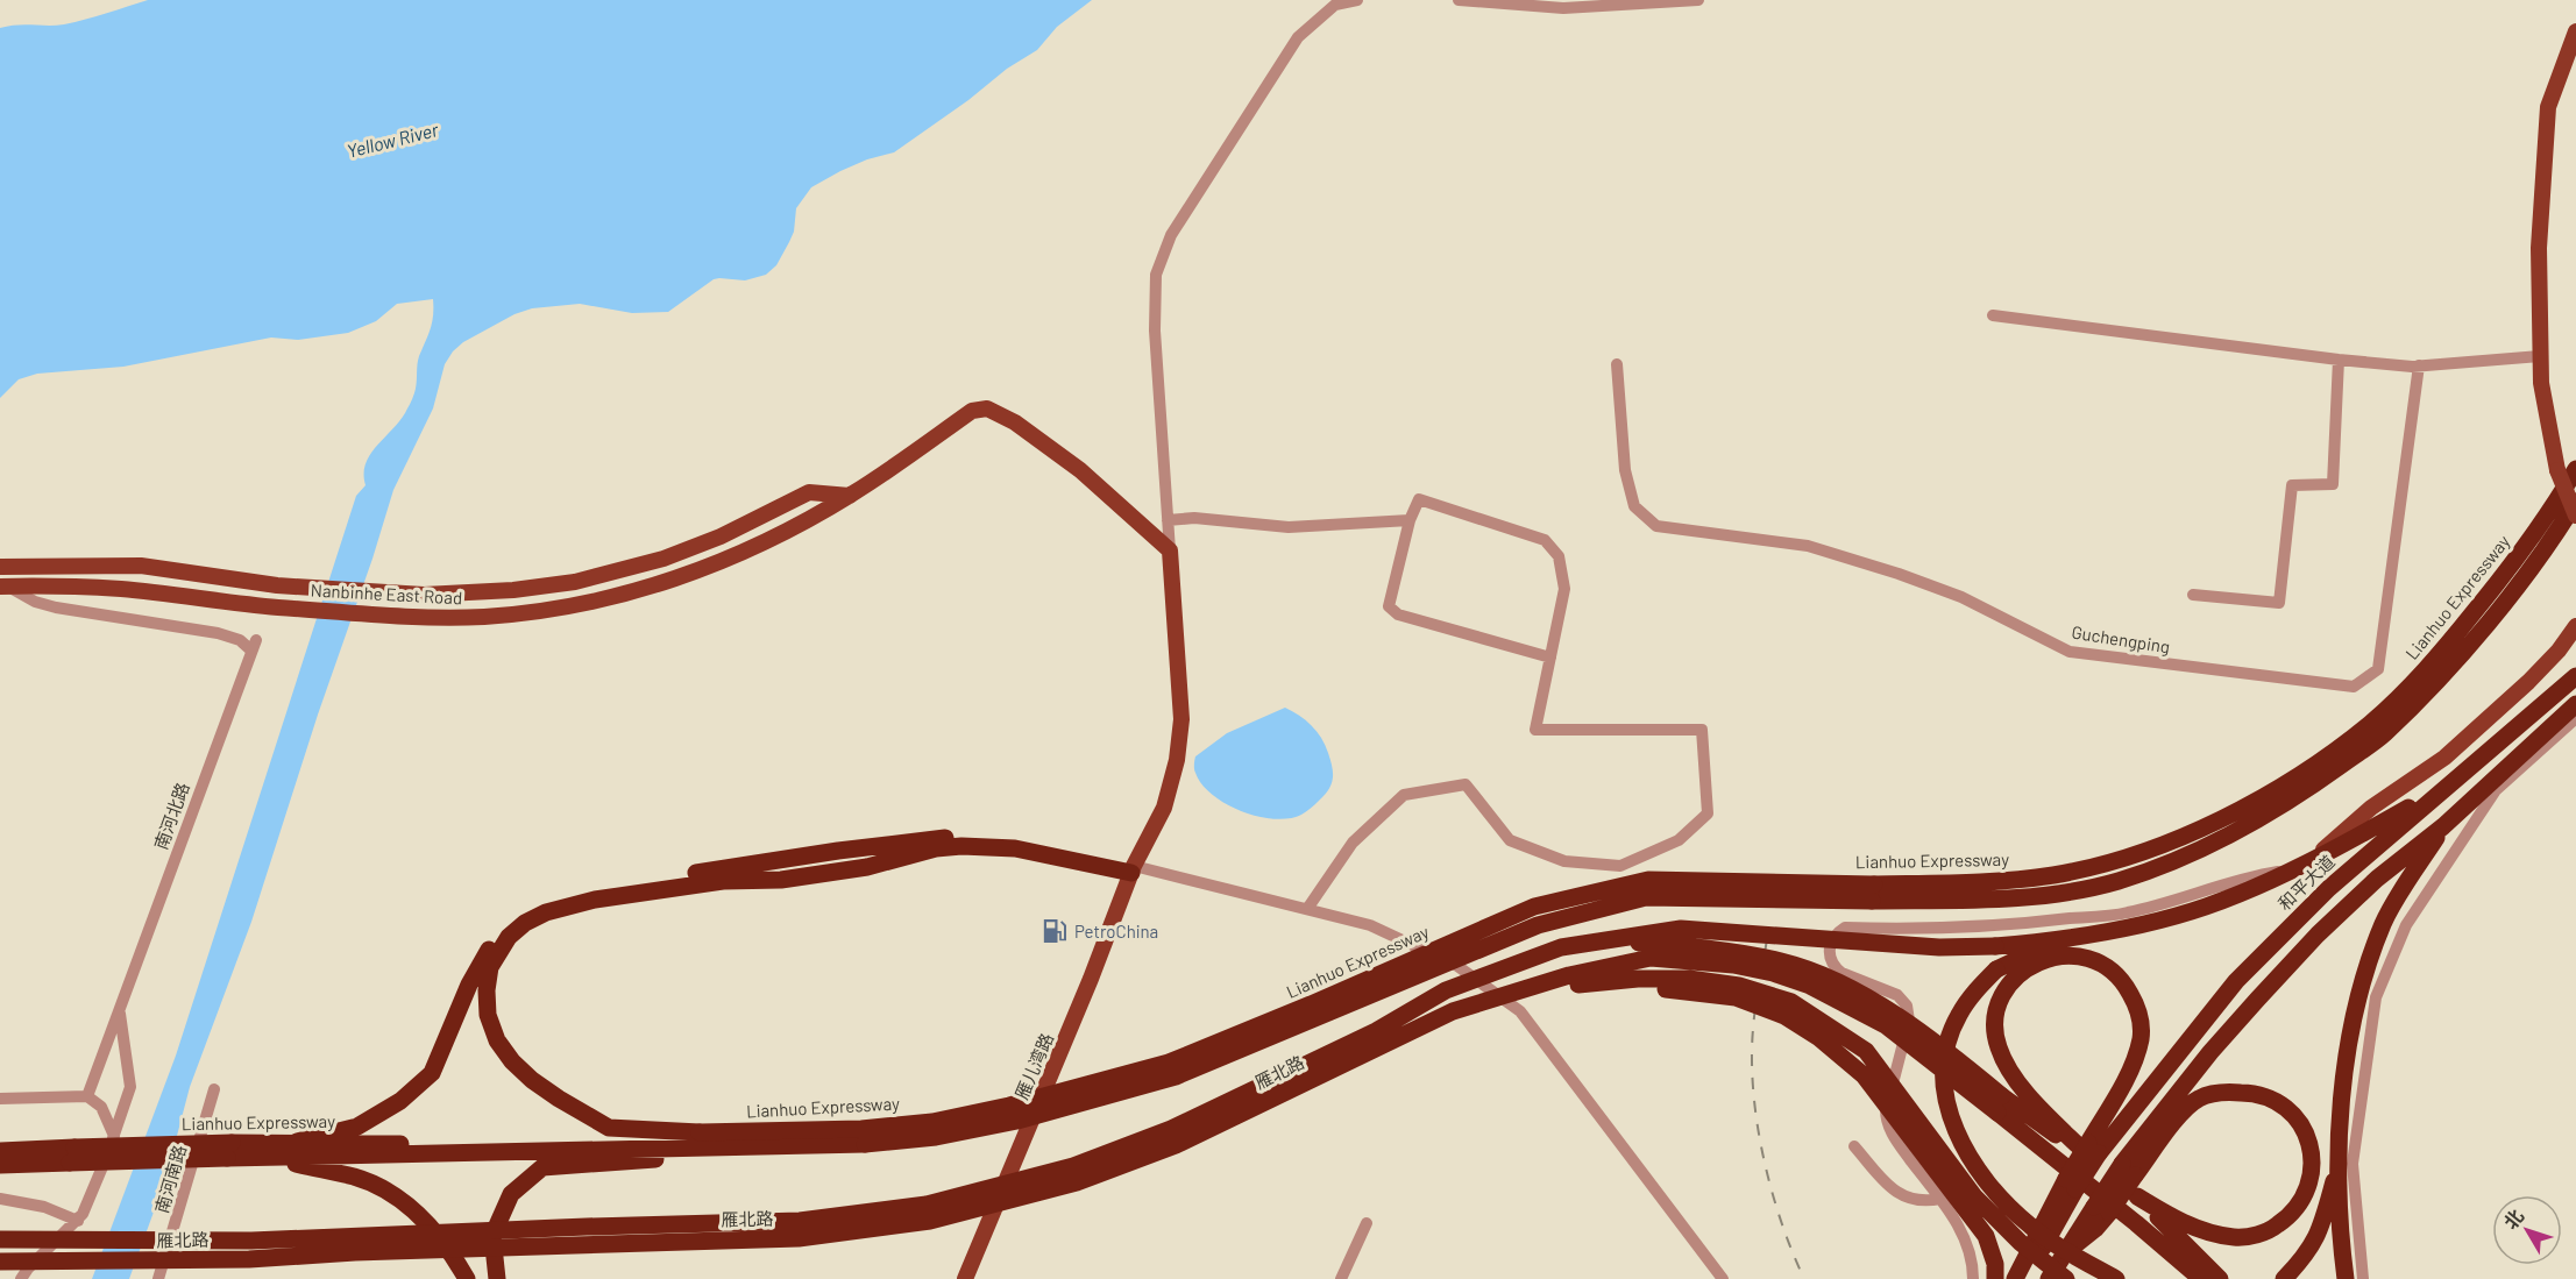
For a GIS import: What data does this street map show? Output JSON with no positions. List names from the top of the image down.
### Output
{
  "streets": {
    "highway": ["Lianhuo Expressway", "和平大道", "雁北路"],
    "main road": ["Nanbinhe East Road", "雁儿湾路"],
    "street": ["Guchengping", "南河北路", "南河南路"]
  },
  "crossings": [
    ["Nanbinhe East Road", "南河北路"],
    ["Nanbinhe East Road", "雁儿湾路"]
  ],
  "water": ["Yellow River"],
  "places": {
    "fuel station": ["PetroChina"]
  },
  "north": "top left"
}
